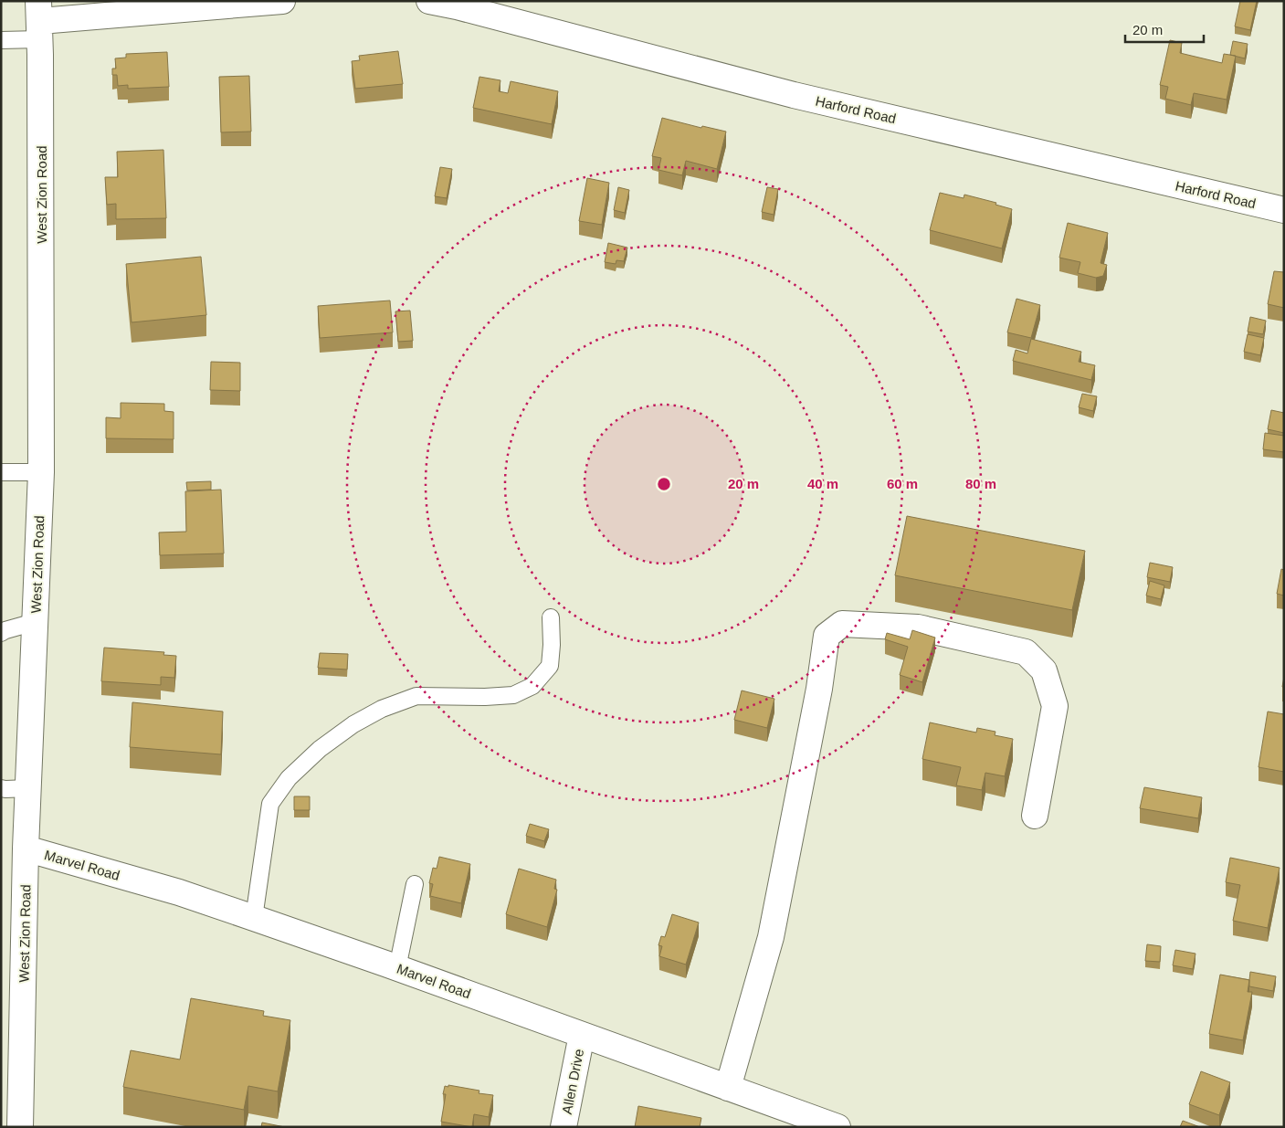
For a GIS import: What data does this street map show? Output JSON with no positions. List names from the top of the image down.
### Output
{
  "streets": {
    "street": [
      "Harford Road",
      "West Zion Road",
      "Marvel Road",
      "Allen Drive"
    ]
  },
  "crossings": [
    ["West Zion Road", "Marvel Road"],
    ["Marvel Road", "Allen Drive"]
  ],
  "scale_bar": "20 m",
  "rings": [
    "20 m",
    "40 m",
    "60 m",
    "80 m"
  ]
}
